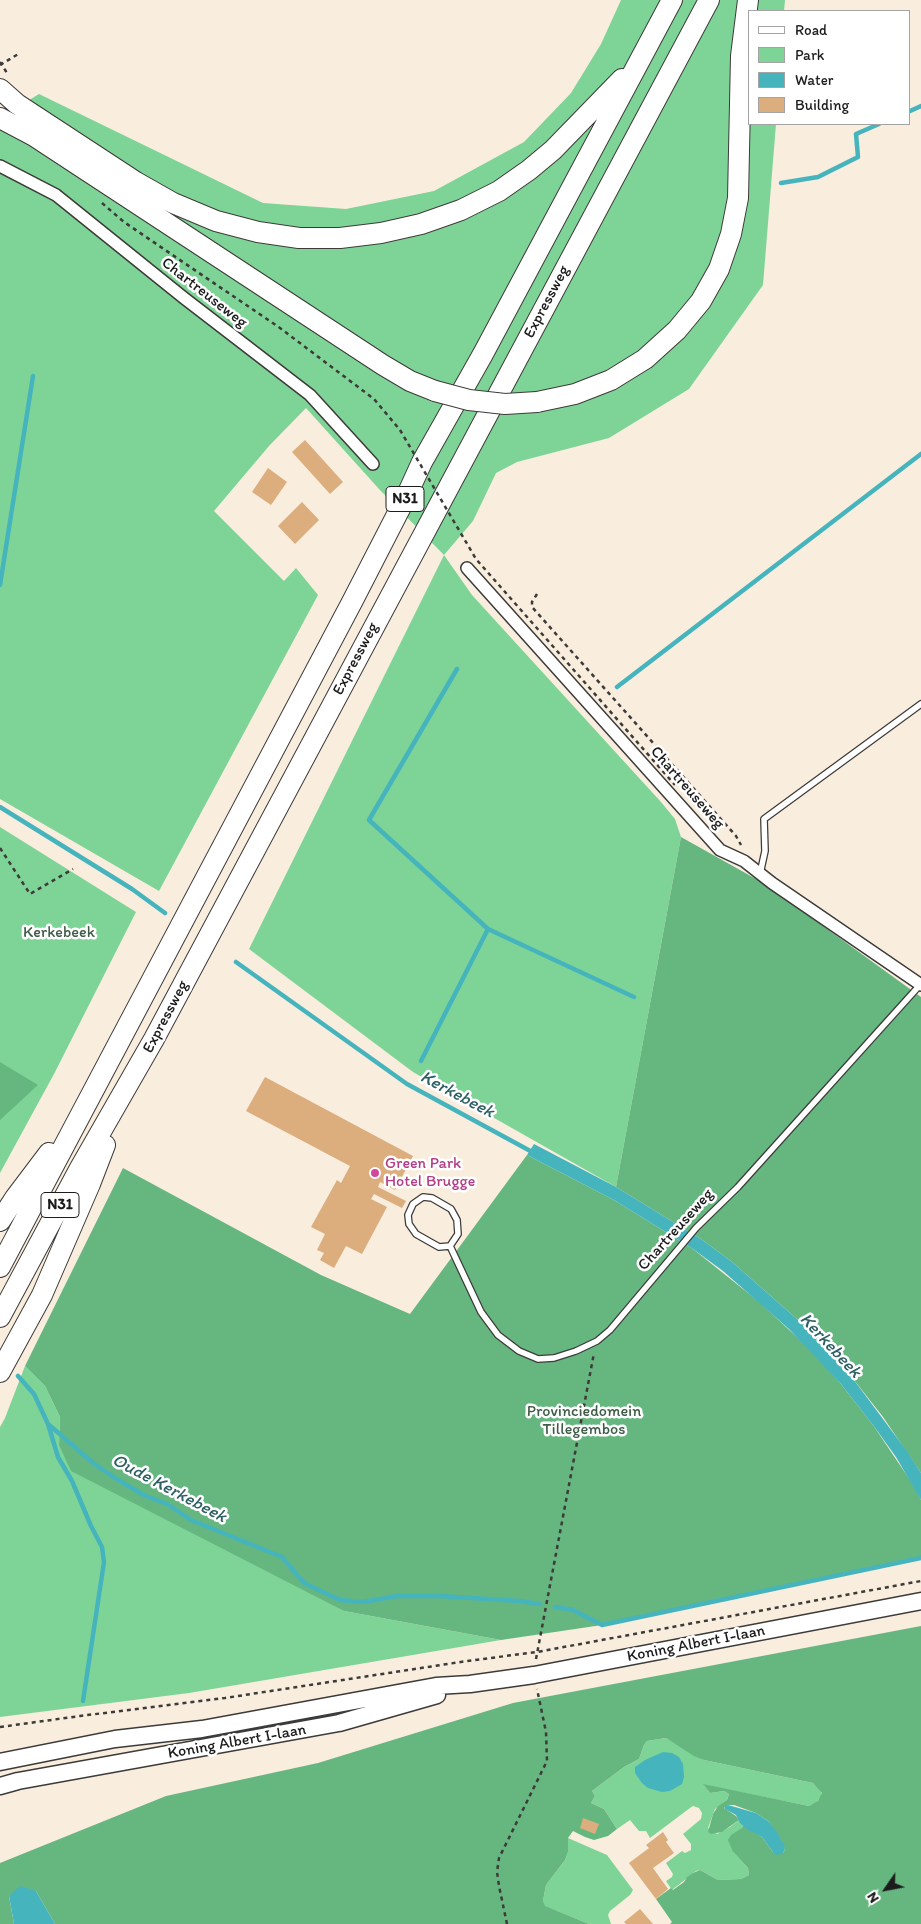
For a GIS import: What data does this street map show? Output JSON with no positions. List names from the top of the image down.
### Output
{
  "streets": {
    "highway": ["Expressweg", "N31"],
    "main road": ["Koning Albert I-laan"],
    "street": ["Chartreuseweg"]
  },
  "crossings": [
    ["Expressweg", "N31"]
  ],
  "water": ["Kerkebeek", "Oude Kerkebeek"],
  "parks": ["Kerkebeek", "Provinciedomein Tillegembos"],
  "places": ["Green Park Hotel Brugge"],
  "legend": [
    "Road",
    "Park",
    "Water",
    "Building"
  ],
  "north": "bottom left"
}
